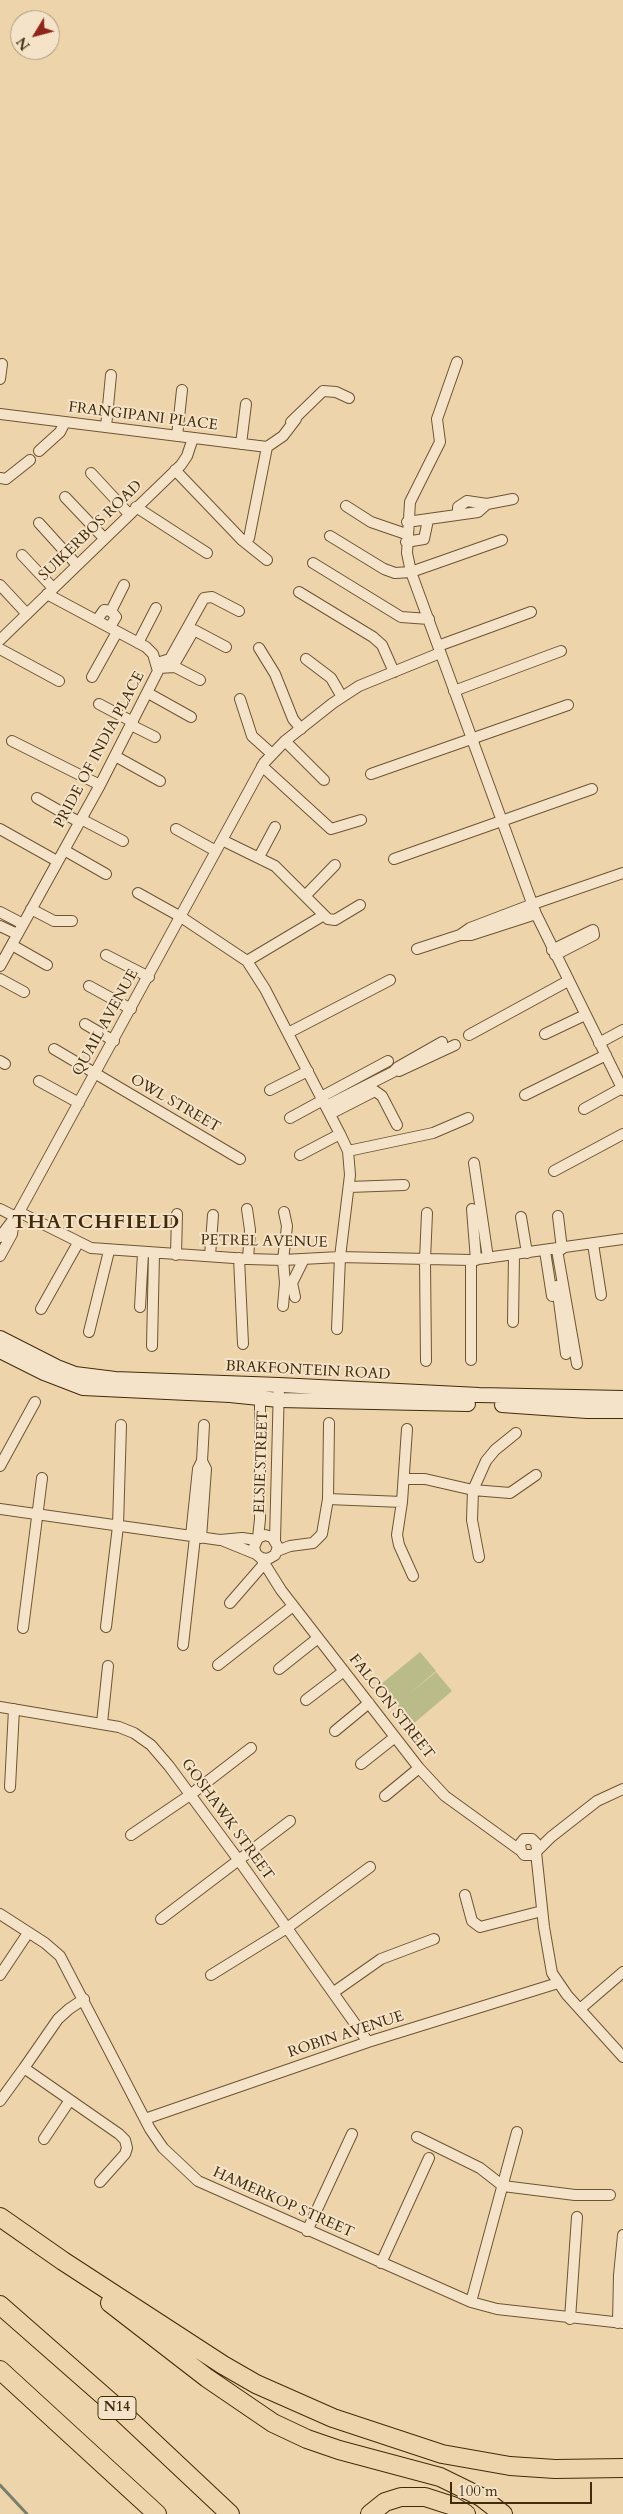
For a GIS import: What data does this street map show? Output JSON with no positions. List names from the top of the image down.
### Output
{
  "streets": {
    "highway": ["N14"],
    "street": [
      "FRANGIPANI PLACE",
      "SUIKERBOS ROAD",
      "PRIDE OF INDIA PLACE",
      "QUAIL AVENUE",
      "OWL STREET",
      "PETREL AVENUE",
      "BRAKFONTEIN ROAD",
      "ELSIE STREET",
      "FALCON STREET",
      "GOSHAWK STREET",
      "ROBIN AVENUE",
      "HAMERKOP STREET"
    ]
  },
  "crossings": [
    ["FRANGIPANI PLACE", "SUIKERBOS ROAD"],
    ["SUIKERBOS ROAD", "PRIDE OF INDIA PLACE"],
    ["QUAIL AVENUE", "OWL STREET"],
    ["QUAIL AVENUE", "PETREL AVENUE"],
    ["BRAKFONTEIN ROAD", "ELSIE STREET"],
    ["ELSIE STREET", "FALCON STREET"],
    ["GOSHAWK STREET", "ROBIN AVENUE"],
    ["ROBIN AVENUE", "HAMERKOP STREET"]
  ],
  "districts": ["THATCHFIELD"],
  "scale_bar": "100 m",
  "north": "bottom left"
}
